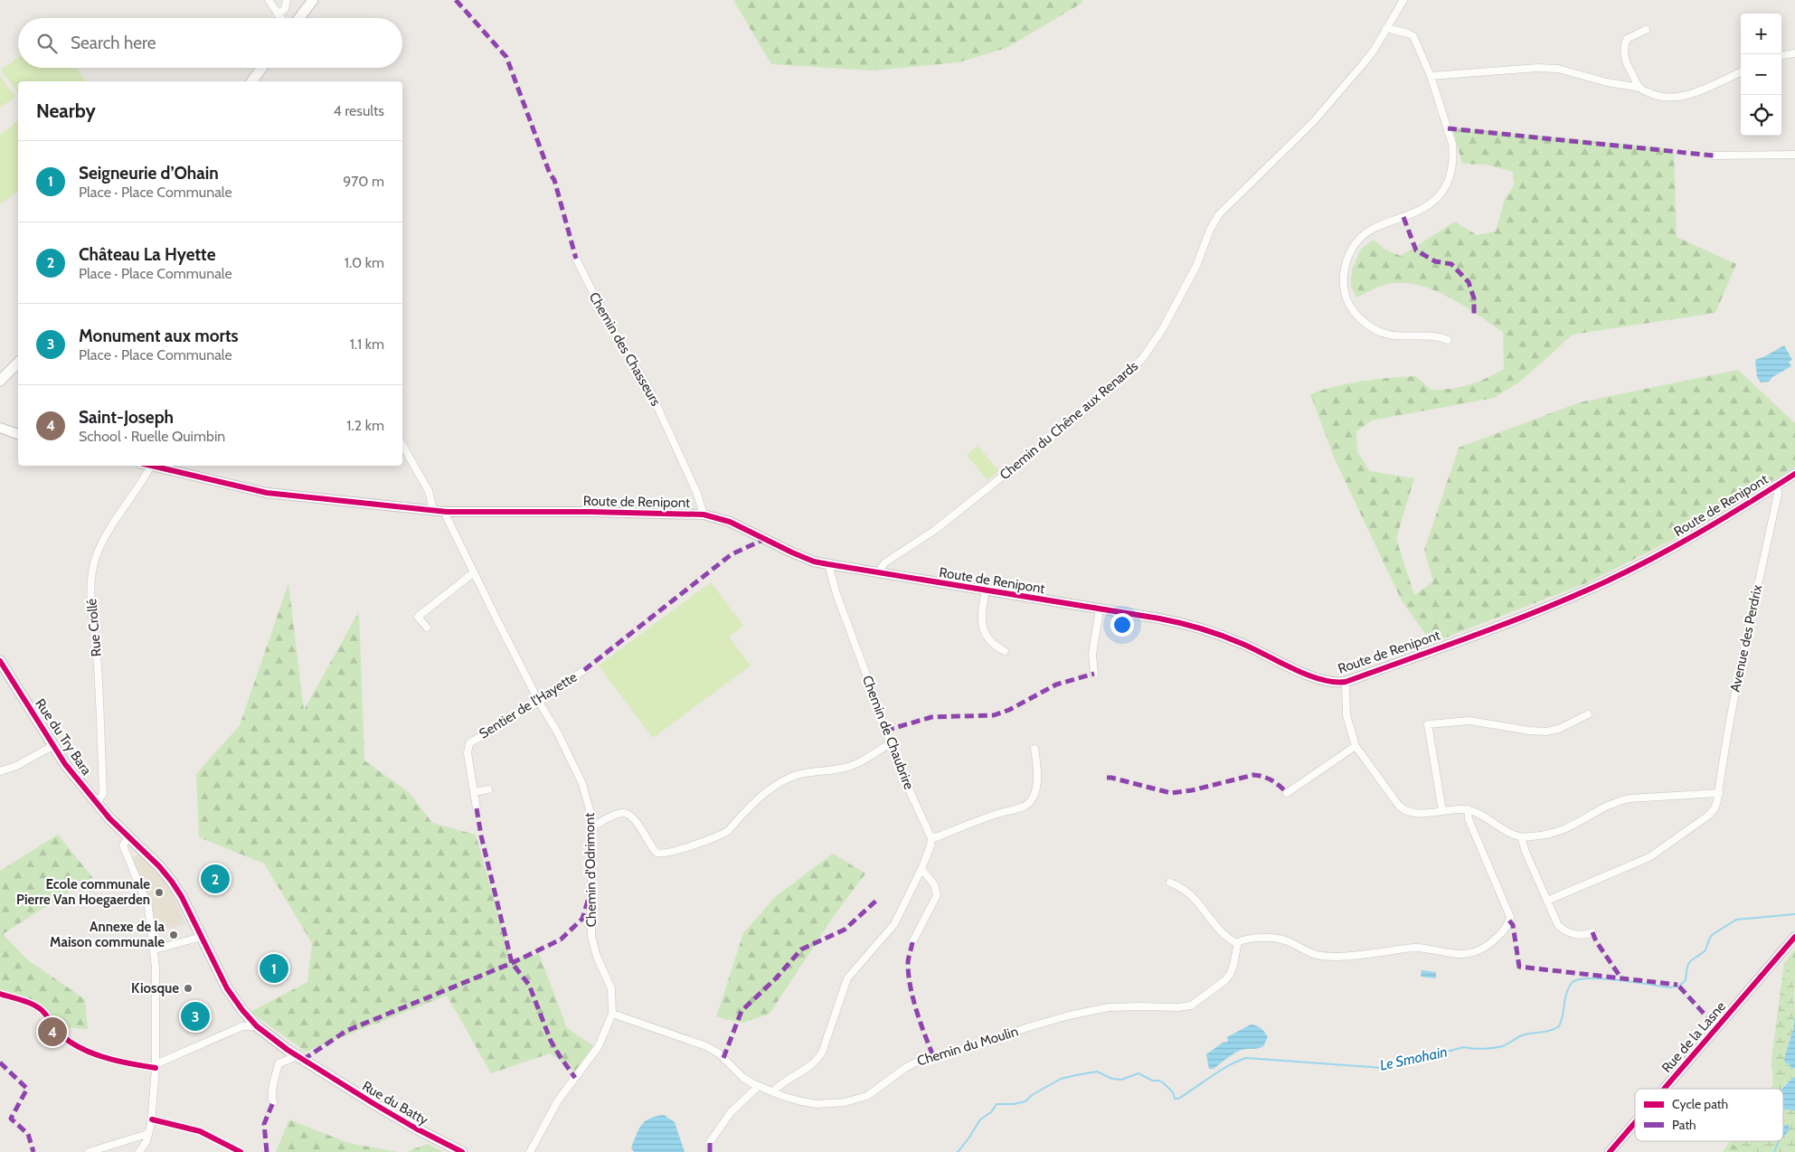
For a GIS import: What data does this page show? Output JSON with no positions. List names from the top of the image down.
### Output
{
  "streets": {
    "main road": ["Rue du Try Bara", "Rue du Batty"],
    "street": [
      "Chemin des Chasseurs",
      "Chemin du Chêne aux Renards",
      "Route de Renipont",
      "Rue Crollé",
      "Avenue des Perdrix",
      "Sentier de l'Hayette",
      "Chemin de Chaubrire",
      "Chemin d'Odrimont",
      "Rue de la Lasne",
      "Chemin du Moulin"
    ]
  },
  "crossings": [
    ["Chemin des Chasseurs", "Route de Renipont"],
    ["Chemin du Chêne aux Renards", "Route de Renipont"],
    ["Route de Renipont", "Avenue des Perdrix"],
    ["Route de Renipont", "Chemin de Chaubrire"],
    ["Route de Renipont", "Chemin d'Odrimont"],
    ["Rue Crollé", "Rue du Try Bara"],
    ["Sentier de l'Hayette", "Chemin d'Odrimont"],
    ["Rue du Try Bara", "Rue du Batty"],
    ["Chemin d'Odrimont", "Chemin du Moulin"]
  ],
  "water": ["Le Smohain"],
  "places": ["Ecole communale Pierre Van Hoegaerden", "Annexe de la Maison communale", "Kiosque"],
  "legend": ["Cycle path", "Path"],
  "page": {
    "map_buttons": ["+", "−"],
    "search": "Search here",
    "heading": ["Nearby", "4 results"],
    "list": [
      {
        "mark": "1",
        "name": "Seigneurie d’Ohain",
        "note": "Place · Place Communale",
        "value": "970 m"
      },
      {
        "mark": "2",
        "name": "Château La Hyette",
        "note": "Place · Place Communale",
        "value": "1.0 km"
      },
      {
        "mark": "3",
        "name": "Monument aux morts",
        "note": "Place · Place Communale",
        "value": "1.1 km"
      },
      {
        "mark": "4",
        "name": "Saint-Joseph",
        "note": "School · Ruelle Quimbin",
        "value": "1.2 km"
      }
    ],
    "pins": [
      "2",
      "1",
      "3",
      "4"
    ]
  }
}
